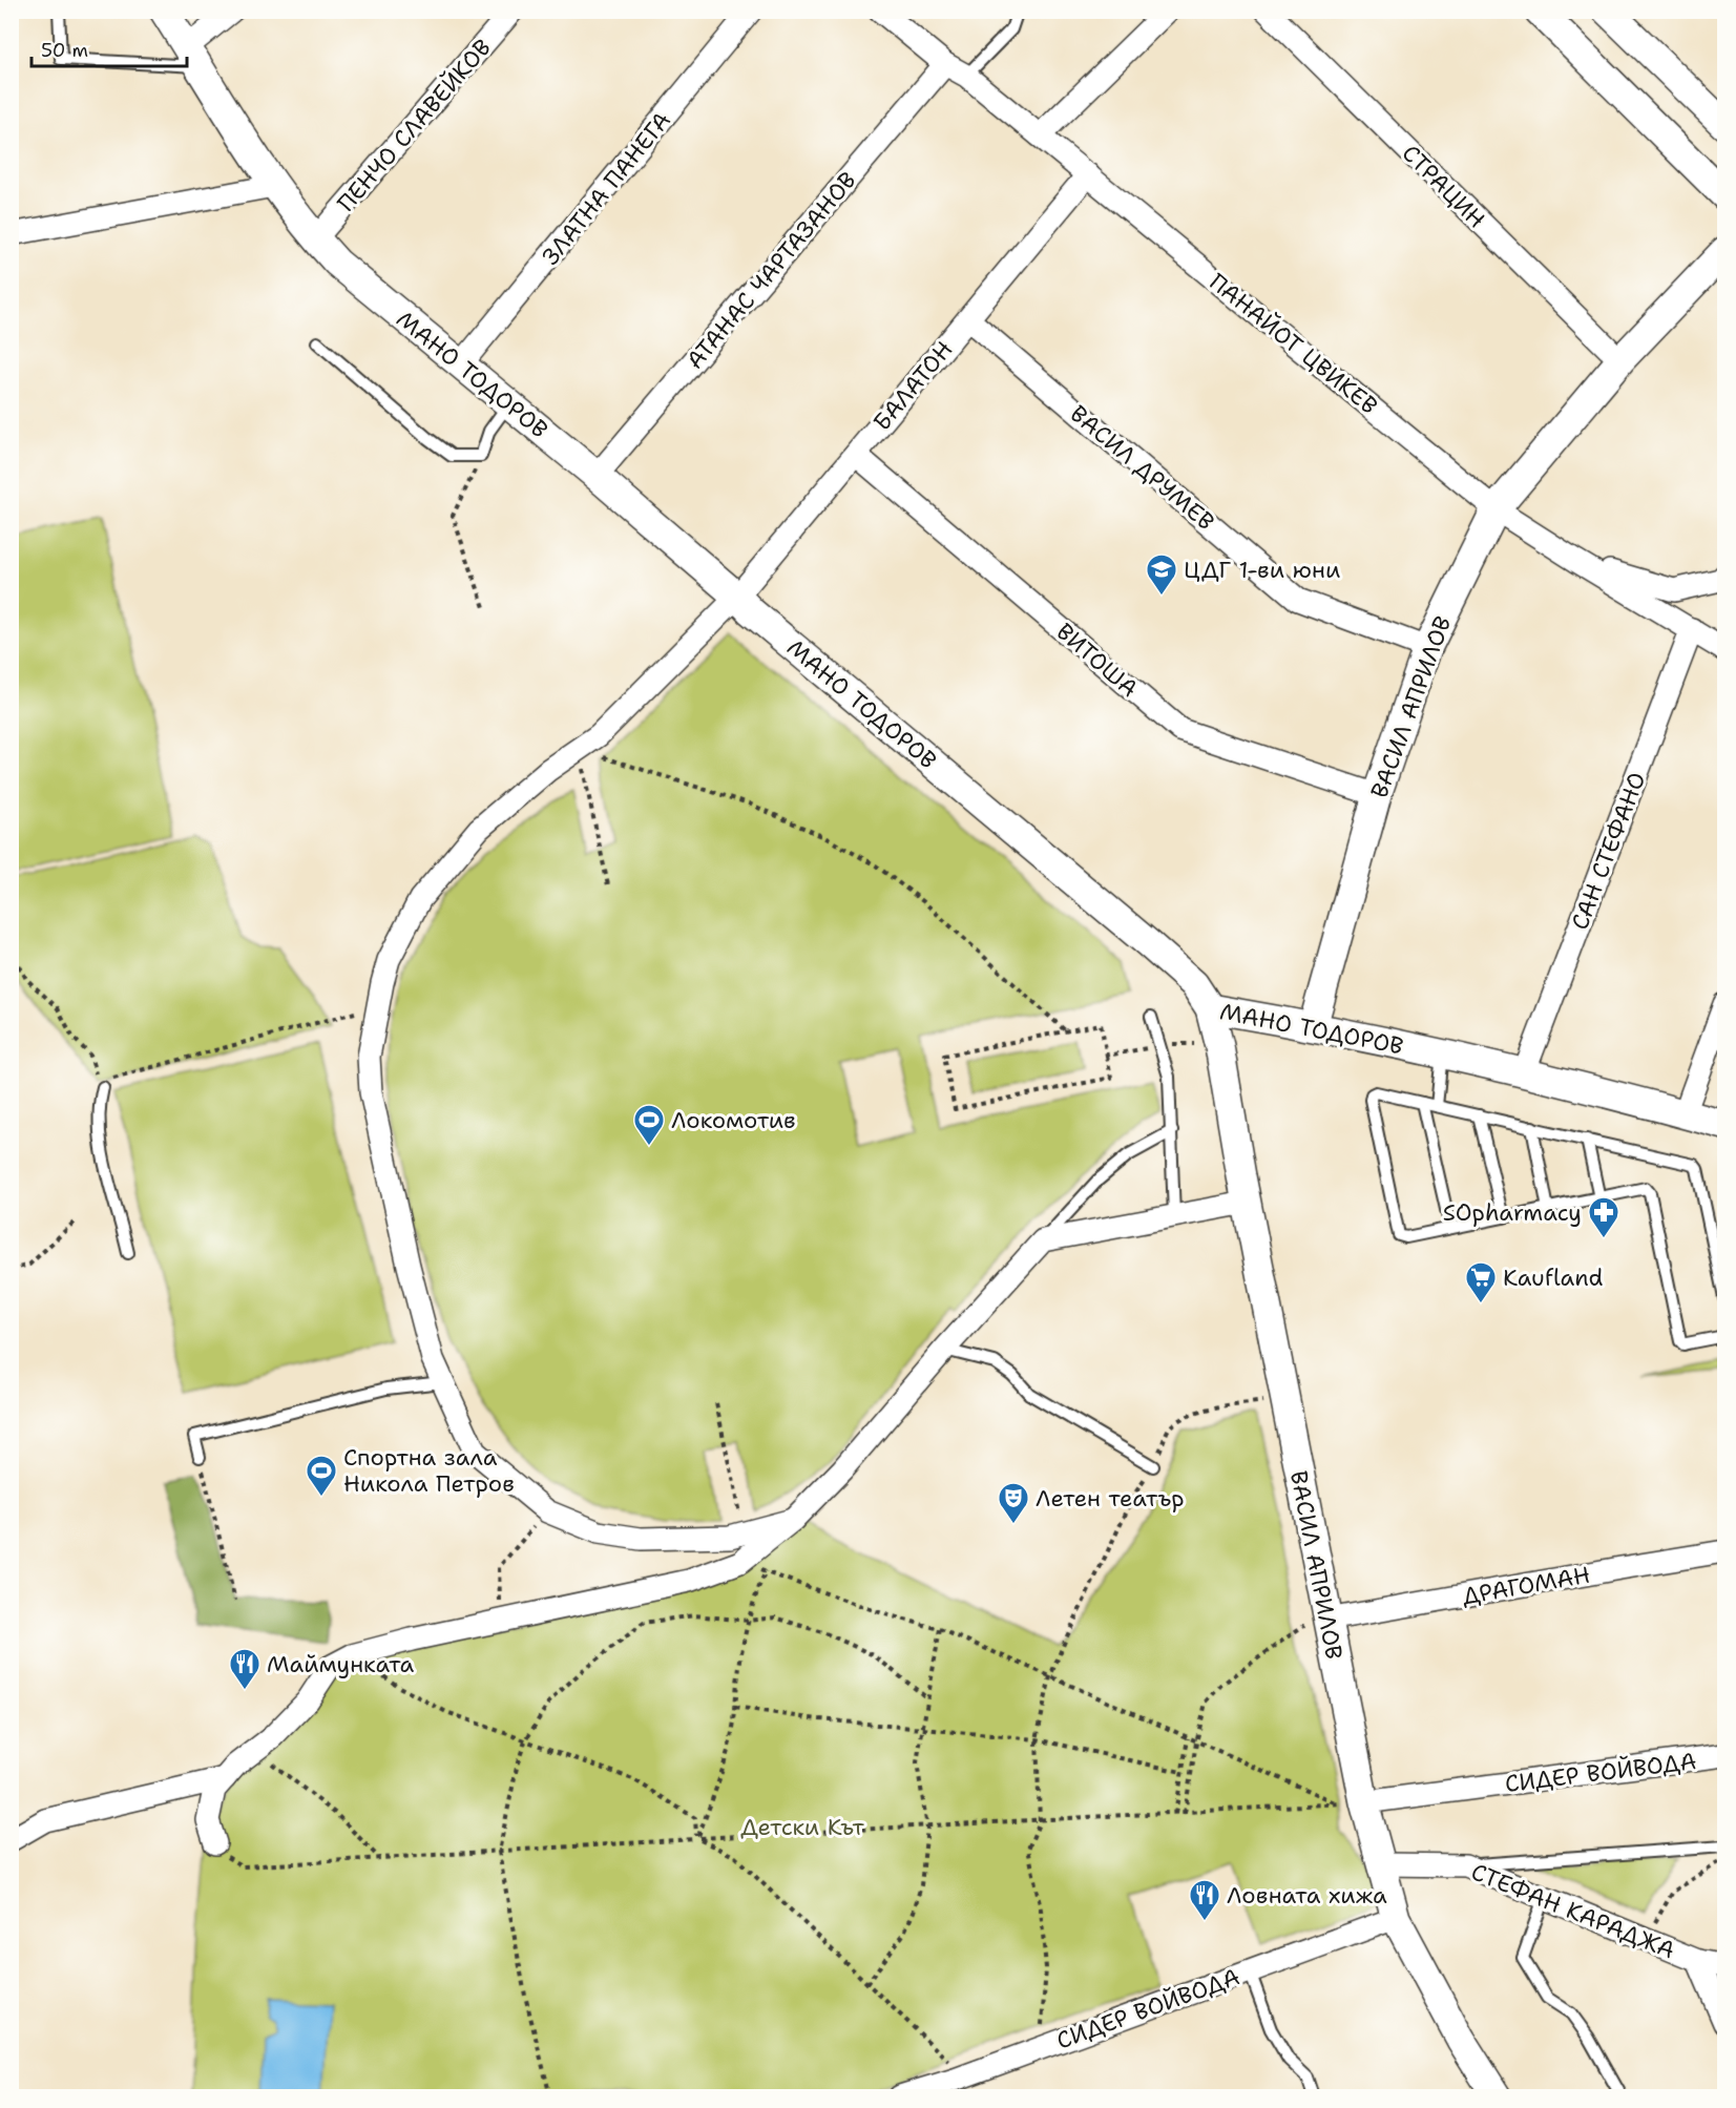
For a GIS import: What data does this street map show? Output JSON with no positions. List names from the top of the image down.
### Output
{
  "streets": {
    "street": [
      "ПЕНЧО СЛАВЕЙКОВ",
      "СТРАЦИН",
      "ЗЛАТНА ПАНЕГА",
      "АТАНАС ЧАРТАЗАНОВ",
      "ПАНАЙОТ ЦВИКЕВ",
      "МАНО ТОДОРОВ",
      "БАЛАТОН",
      "ВАСИЛ ДРУМЕВ",
      "ВИТОША",
      "ВАСИЛ АПРИЛОВ",
      "САН СТЕФАНО",
      "ДРАГОМАН",
      "СИДЕР ВОЙВОДА",
      "СТЕФАН КАРАДЖА"
    ]
  },
  "crossings": [
    ["ПЕНЧО СЛАВЕЙКОВ", "МАНО ТОДОРОВ"],
    ["СТРАЦИН", "ВАСИЛ АПРИЛОВ"],
    ["ЗЛАТНА ПАНЕГА", "МАНО ТОДОРОВ"],
    ["АТАНАС ЧАРТАЗАНОВ", "ПАНАЙОТ ЦВИКЕВ"],
    ["АТАНАС ЧАРТАЗАНОВ", "МАНО ТОДОРОВ"],
    ["ПАНАЙОТ ЦВИКЕВ", "БАЛАТОН"],
    ["ПАНАЙОТ ЦВИКЕВ", "ВАСИЛ АПРИЛОВ"],
    ["ПАНАЙОТ ЦВИКЕВ", "САН СТЕФАНО"],
    ["МАНО ТОДОРОВ", "БАЛАТОН"],
    ["МАНО ТОДОРОВ", "ВАСИЛ АПРИЛОВ"],
    ["МАНО ТОДОРОВ", "САН СТЕФАНО"],
    ["БАЛАТОН", "ВАСИЛ ДРУМЕВ"],
    ["БАЛАТОН", "ВИТОША"],
    ["ВАСИЛ ДРУМЕВ", "ВАСИЛ АПРИЛОВ"],
    ["ВИТОША", "ВАСИЛ АПРИЛОВ"],
    ["ВАСИЛ АПРИЛОВ", "ДРАГОМАН"],
    ["ВАСИЛ АПРИЛОВ", "СИДЕР ВОЙВОДА"],
    ["ВАСИЛ АПРИЛОВ", "СТЕФАН КАРАДЖА"]
  ],
  "parks": ["Детски Кът"],
  "places": {
    "school or university": ["ЦДГ 1-ви юни"],
    "sports": ["Локомотив", "Спортна зала Никола Петров"],
    "pharmacy": ["SOpharmacy"],
    "supermarket": ["Kaufland"],
    "theatre": ["Летен театър"],
    "restaurant": ["Маймунката", "Ловната хижа"]
  },
  "scale_bar": "50 m"
}
